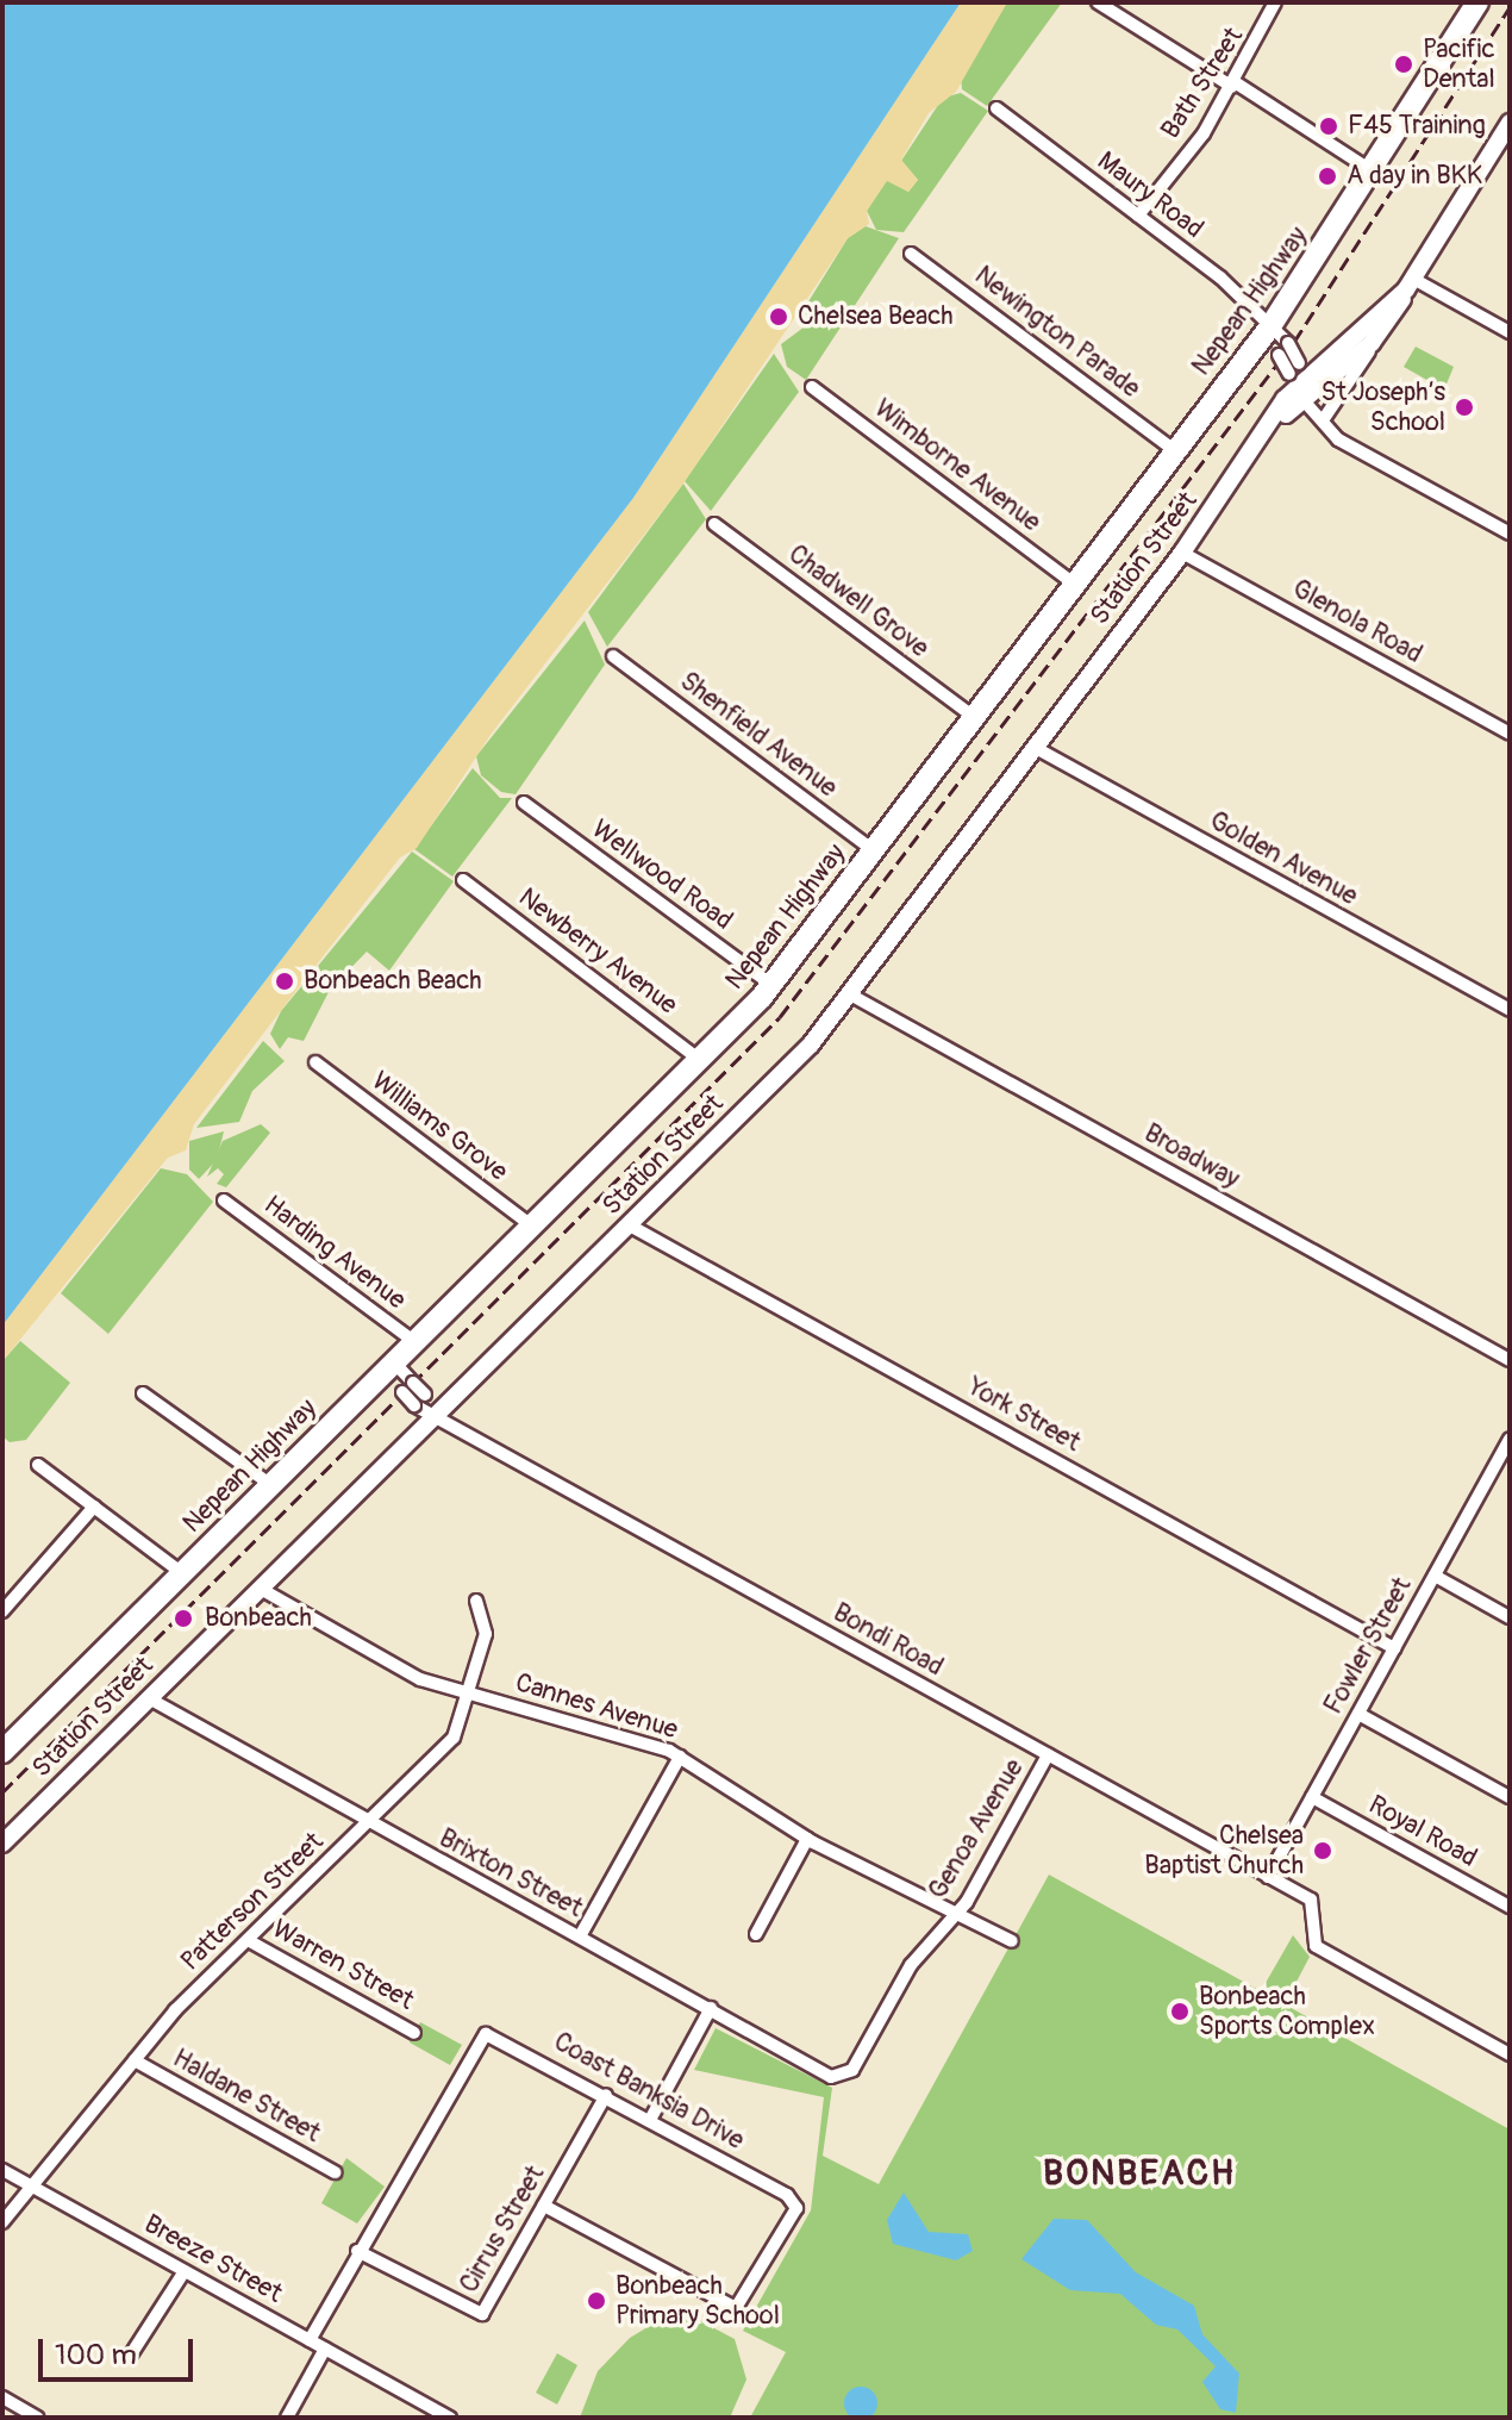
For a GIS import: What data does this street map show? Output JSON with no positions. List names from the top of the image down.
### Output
{
  "streets": {
    "highway": ["Nepean Highway"],
    "street": [
      "Bath Street",
      "Maury Road",
      "Newington Parade",
      "Wimborne Avenue",
      "Station Street",
      "Chadwell Grove",
      "Glenola Road",
      "Shenfield Avenue",
      "Golden Avenue",
      "Wellwood Road",
      "Newberry Avenue",
      "Williams Grove",
      "Broadway",
      "Harding Avenue",
      "York Street",
      "Bondi Road",
      "Fowler Street",
      "Cannes Avenue",
      "Genoa Avenue",
      "Royal Road",
      "Brixton Street",
      "Patterson Street",
      "Warren Street",
      "Coast Banksia Drive",
      "Haldane Street",
      "Cirrus Street",
      "Breeze Street"
    ]
  },
  "crossings": [
    ["Bath Street", "Maury Road"],
    ["Maury Road", "Nepean Highway"],
    ["Maury Road", "Station Street"],
    ["Nepean Highway", "Newington Parade"],
    ["Nepean Highway", "Wimborne Avenue"],
    ["Nepean Highway", "Chadwell Grove"],
    ["Nepean Highway", "Shenfield Avenue"],
    ["Nepean Highway", "Wellwood Road"],
    ["Nepean Highway", "Newberry Avenue"],
    ["Nepean Highway", "Williams Grove"],
    ["Nepean Highway", "Harding Avenue"],
    ["Nepean Highway", "Bondi Road"],
    ["Station Street", "Glenola Road"],
    ["Station Street", "Golden Avenue"],
    ["Station Street", "Broadway"],
    ["Station Street", "York Street"],
    ["Station Street", "Bondi Road"],
    ["Station Street", "Cannes Avenue"],
    ["Station Street", "Brixton Street"],
    ["York Street", "Fowler Street"],
    ["Bondi Road", "Fowler Street"],
    ["Bondi Road", "Genoa Avenue"],
    ["Fowler Street", "Royal Road"],
    ["Cannes Avenue", "Genoa Avenue"],
    ["Cannes Avenue", "Patterson Street"],
    ["Genoa Avenue", "Brixton Street"],
    ["Brixton Street", "Patterson Street"],
    ["Patterson Street", "Warren Street"],
    ["Patterson Street", "Haldane Street"],
    ["Patterson Street", "Breeze Street"],
    ["Coast Banksia Drive", "Cirrus Street"],
    ["Coast Banksia Drive", "Breeze Street"]
  ],
  "districts": ["BONBEACH"],
  "places": [
    "Pacific Dental",
    "F45 Training",
    "A day in BKK",
    "Chelsea Beach",
    "St Joseph’s School",
    "Bonbeach Beach",
    "Bonbeach",
    "Chelsea Baptist Church",
    "Bonbeach Sports Complex",
    "Bonbeach Primary School"
  ],
  "scale_bar": "100 m"
}
